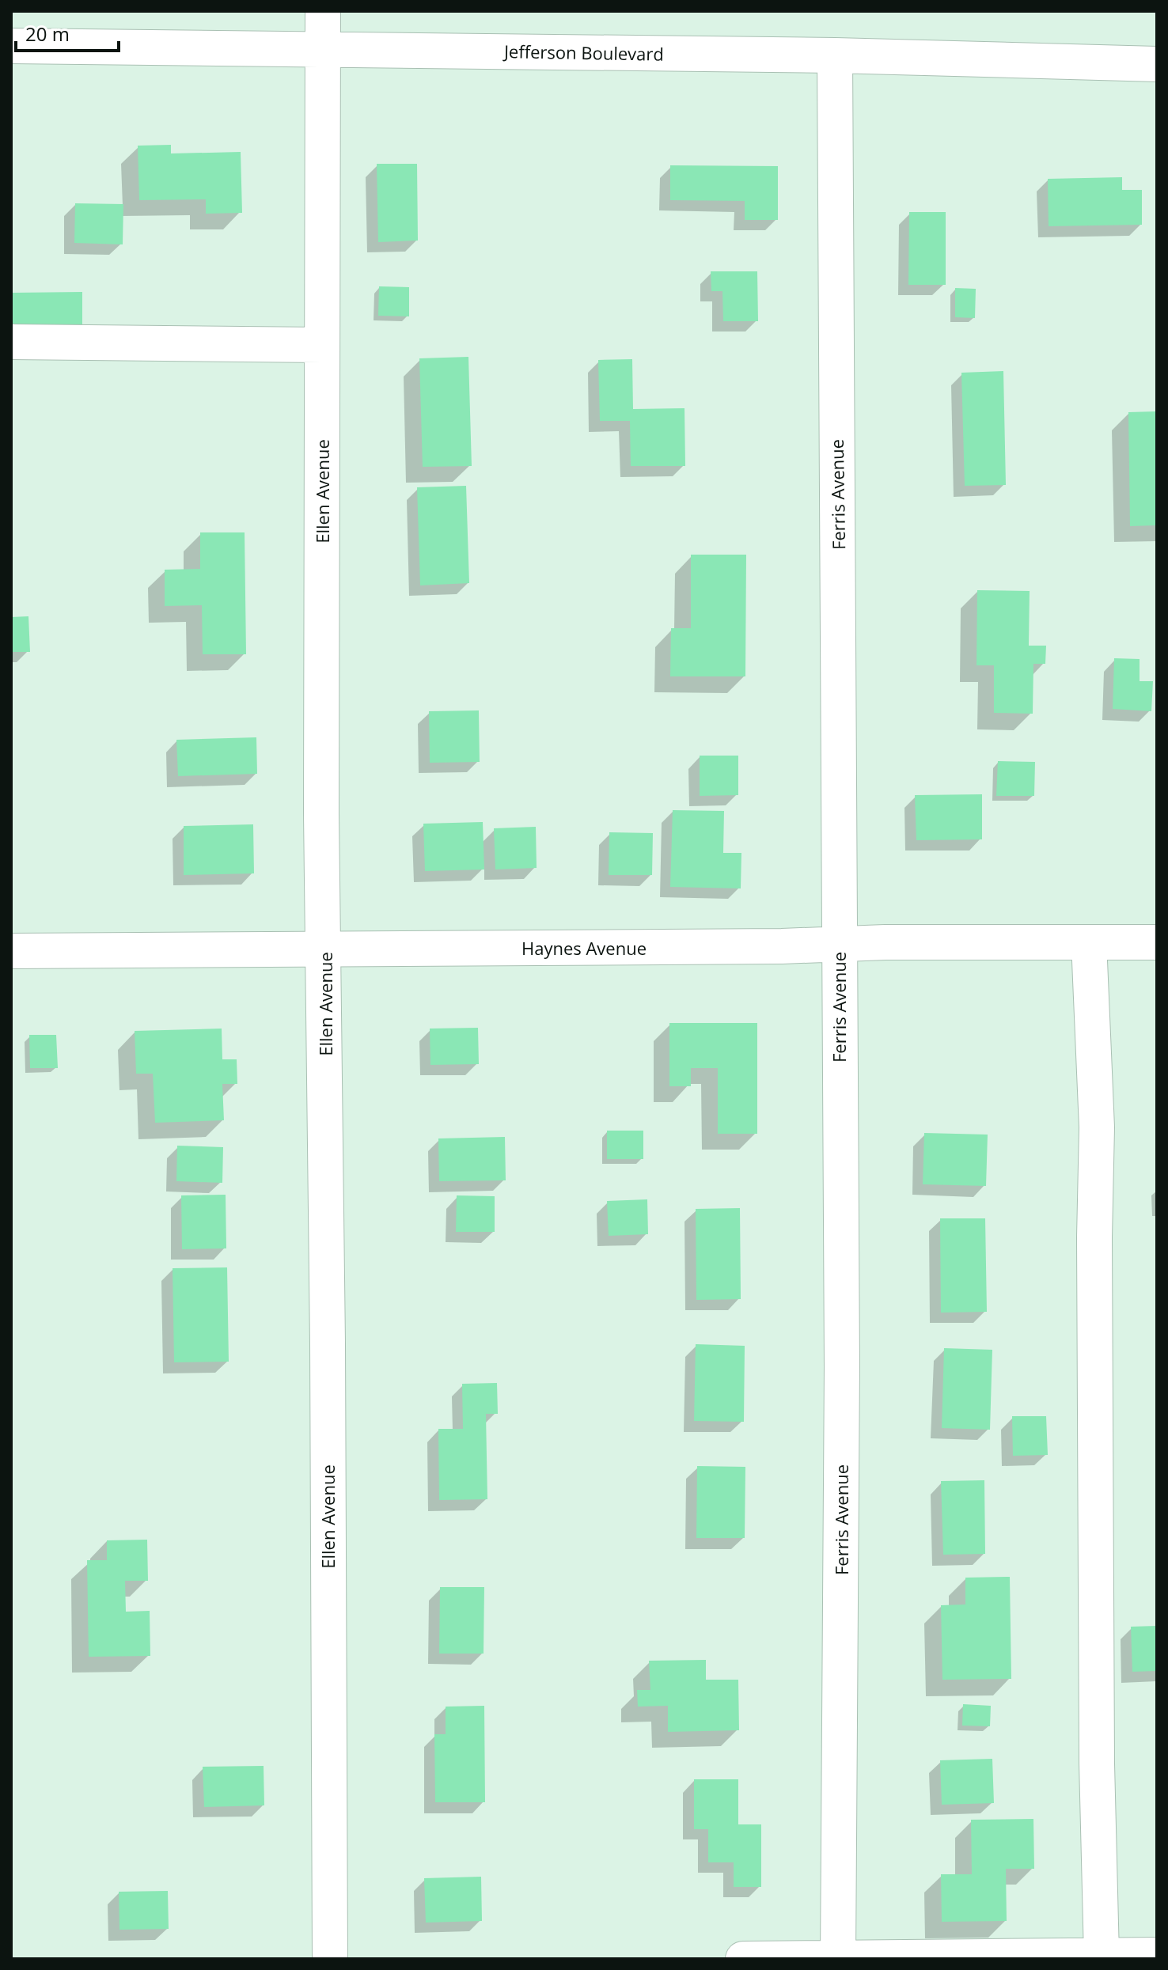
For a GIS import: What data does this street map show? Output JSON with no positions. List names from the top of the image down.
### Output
{
  "streets": {
    "street": [
      "Jefferson Boulevard",
      "Ellen Avenue",
      "Ferris Avenue",
      "Haynes Avenue"
    ]
  },
  "crossings": [
    ["Jefferson Boulevard", "Ellen Avenue"],
    ["Jefferson Boulevard", "Ferris Avenue"],
    ["Ellen Avenue", "Haynes Avenue"],
    ["Ferris Avenue", "Haynes Avenue"]
  ],
  "scale_bar": "20 m"
}
